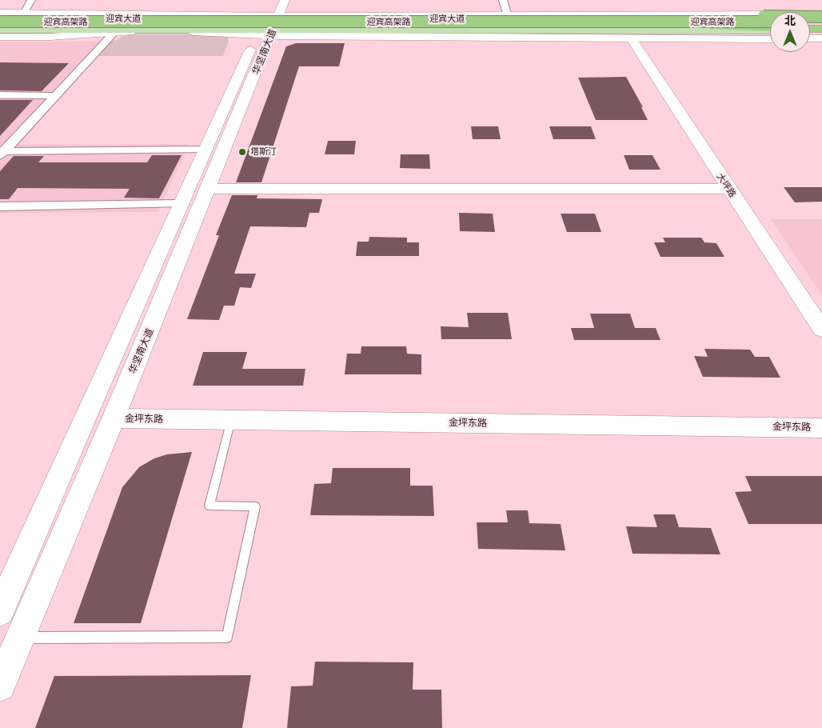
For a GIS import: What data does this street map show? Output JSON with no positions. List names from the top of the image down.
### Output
{
  "streets": {
    "highway": ["迎宾高架路"],
    "main road": ["迎宾大道"],
    "street": ["华坚南大道", "大坪路", "金坪东路"]
  },
  "crossings": [
    ["迎宾大道", "迎宾高架路"],
    ["迎宾大道", "华坚南大道"],
    ["华坚南大道", "金坪东路"]
  ],
  "places": ["塔斯汀"],
  "north": "top"
}
